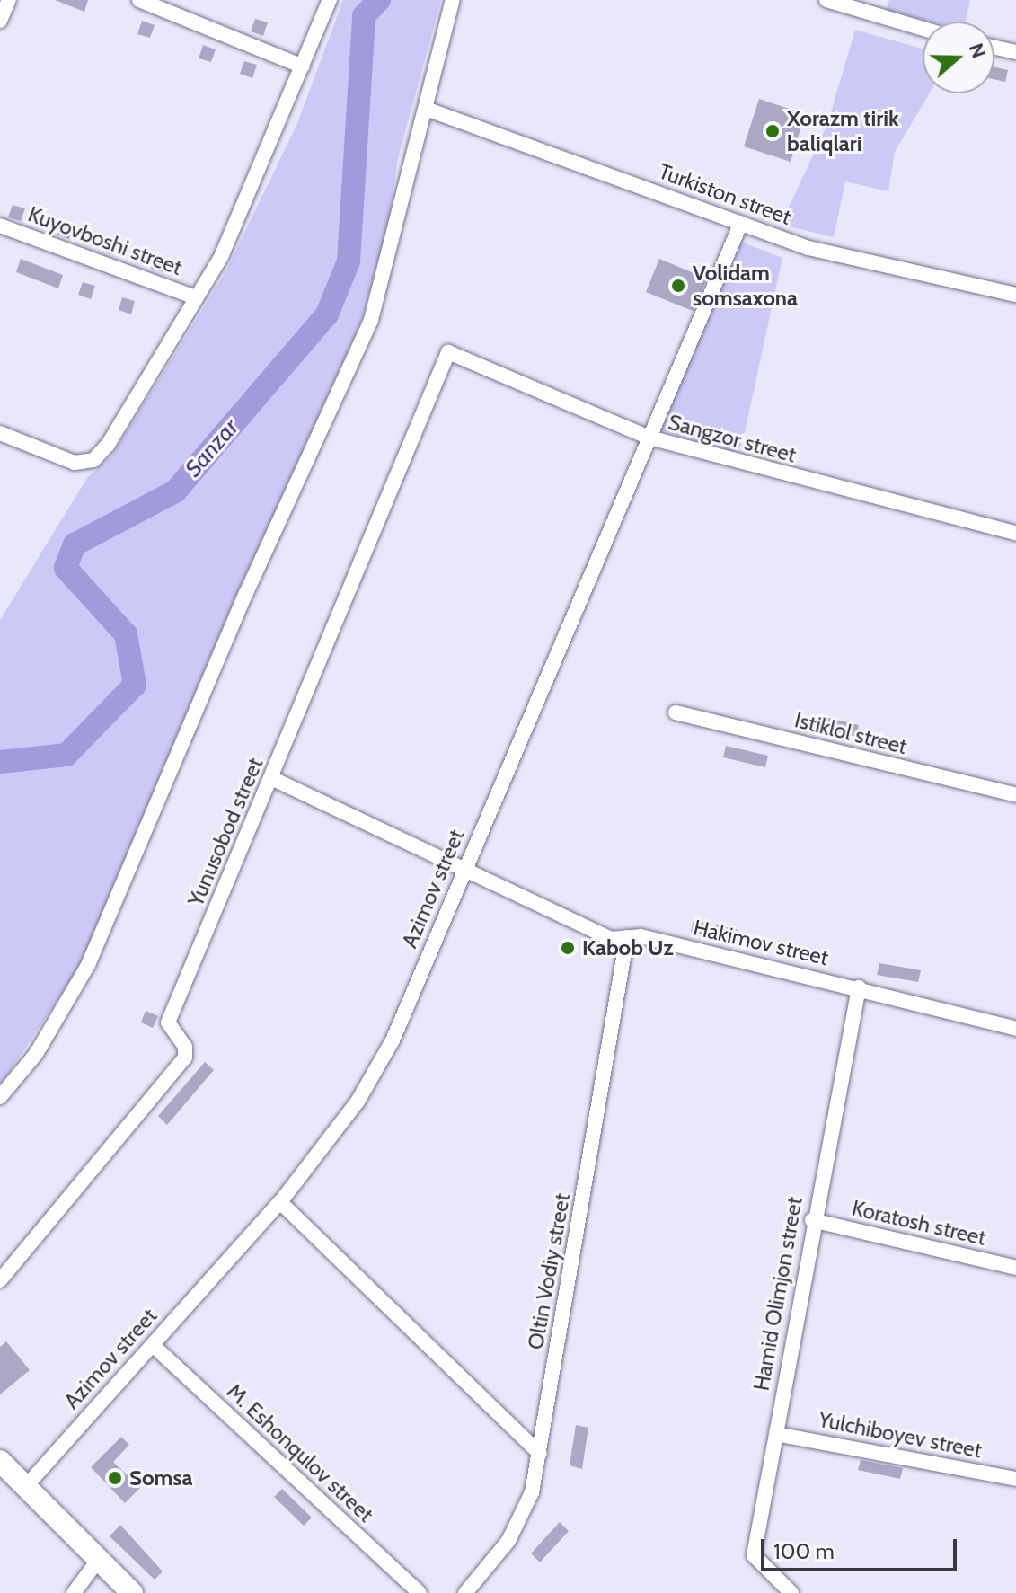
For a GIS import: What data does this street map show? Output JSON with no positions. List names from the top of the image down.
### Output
{
  "streets": {
    "street": [
      "Turkiston street",
      "Kuyovboshi street",
      "Sangzor street",
      "Istiklol street",
      "Yunusobod street",
      "Azimov street",
      "Hakimov street",
      "Koratosh street",
      "Oltin Vodiy street",
      "Hamid Olimjon street",
      "Yulchiboyev street",
      "M. Eshonqulov street"
    ]
  },
  "crossings": [
    ["Turkiston street", "Azimov street"],
    ["Sangzor street", "Yunusobod street"],
    ["Sangzor street", "Azimov street"],
    ["Yunusobod street", "Hakimov street"],
    ["Azimov street", "Hakimov street"],
    ["Azimov street", "M. Eshonqulov street"],
    ["Hakimov street", "Oltin Vodiy street"],
    ["Hakimov street", "Hamid Olimjon street"],
    ["Koratosh street", "Hamid Olimjon street"],
    ["Hamid Olimjon street", "Yulchiboyev street"]
  ],
  "water": ["Sanzar"],
  "places": [
    "Xorazm tirik baliqlari",
    "Volidam somsaxona",
    "Kabob Uz",
    "Somsa"
  ],
  "scale_bar": "100 m",
  "north": "right"
}
